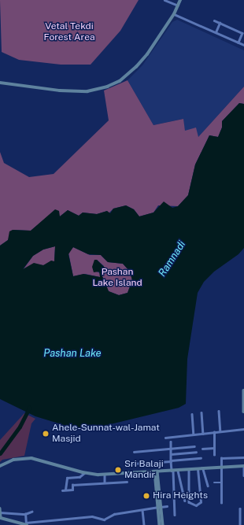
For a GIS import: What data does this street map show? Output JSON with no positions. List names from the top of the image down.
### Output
{
  "water": ["Ramnadi", "Pashan Lake"],
  "parks": ["Vetal Tekdi Forest Area", "Pashan Lake Island"],
  "places": ["Ahele-Sunnat-wal-Jamat Masjid", "Sri Balaji Mandir", "Hira Heights"]
}
